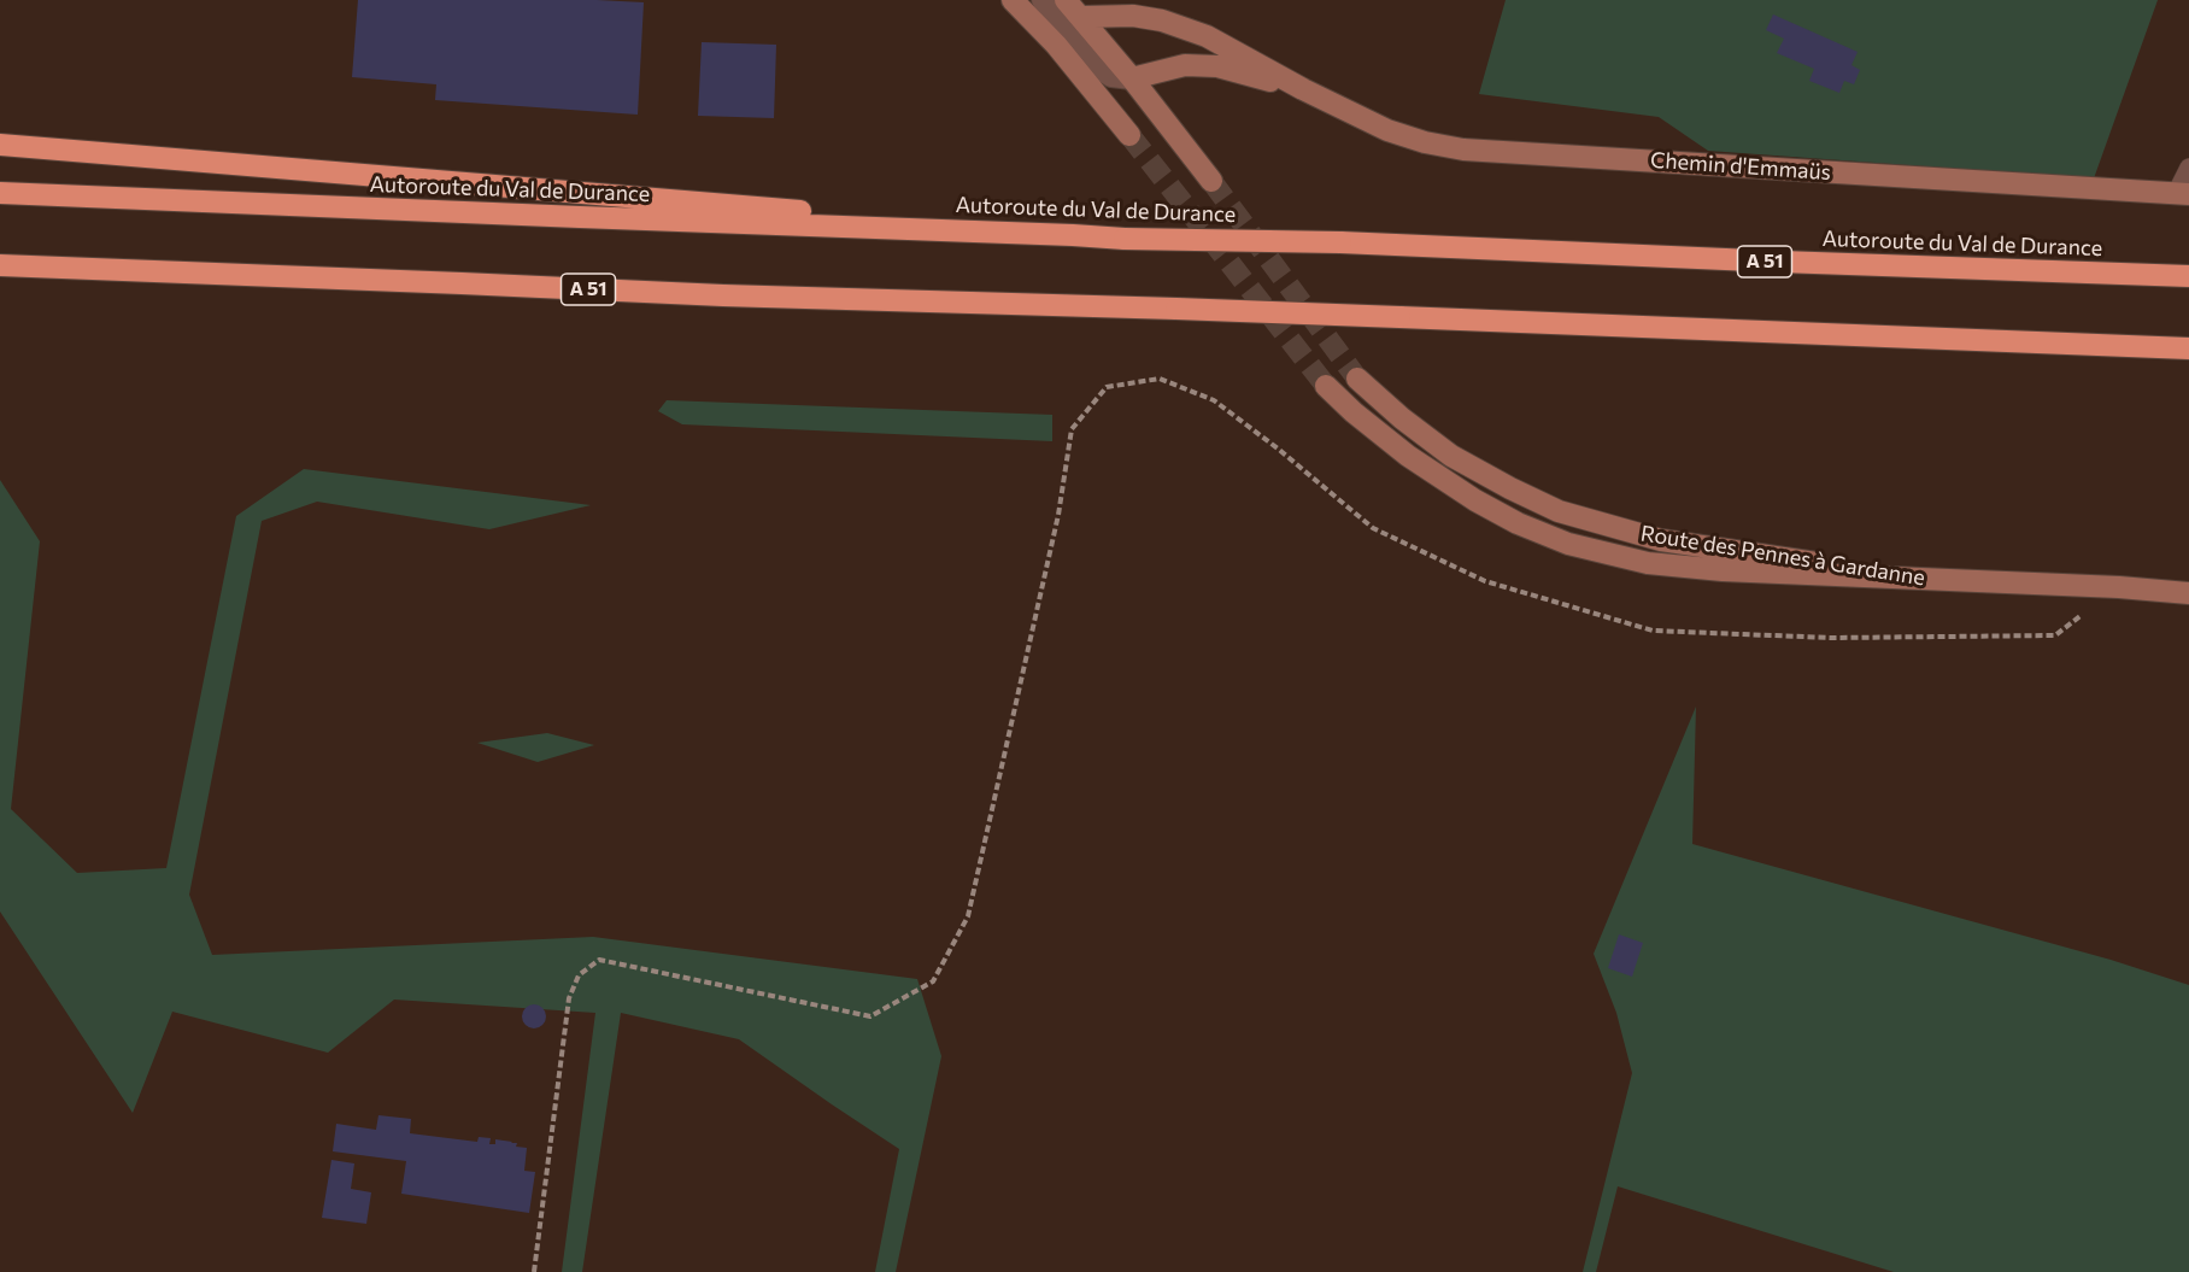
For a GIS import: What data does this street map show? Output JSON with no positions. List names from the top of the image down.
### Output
{
  "streets": {
    "highway": ["Autoroute du Val de Durance", "A 51"],
    "main road": ["Chemin d'Emmaüs", "Route des Pennes à Gardanne"]
  }
}
